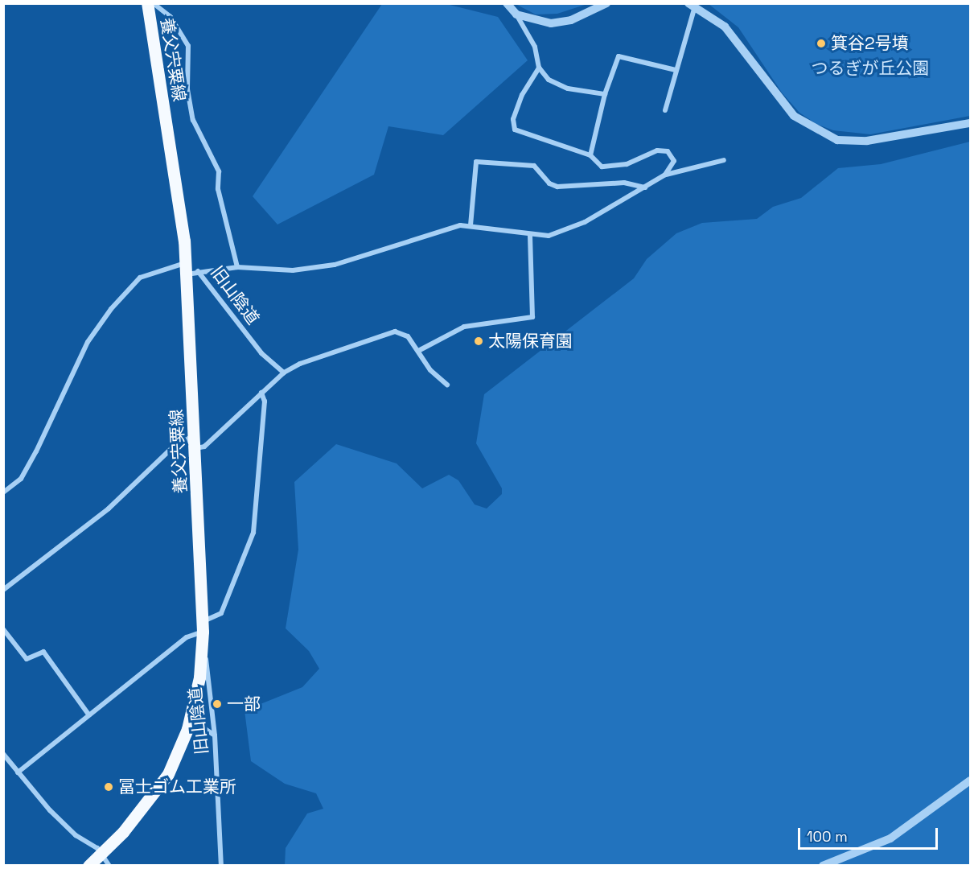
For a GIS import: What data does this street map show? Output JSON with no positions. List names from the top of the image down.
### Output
{
  "streets": {
    "main road": ["養父宍粟線"],
    "street": ["旧山陰道"]
  },
  "crossings": [
    ["養父宍粟線", "旧山陰道"]
  ],
  "parks": ["つるぎが丘公園"],
  "places": [
    "箕谷2号墳",
    "太陽保育園",
    "一部",
    "冨士ゴム工業所"
  ],
  "scale_bar": "100 m"
}
